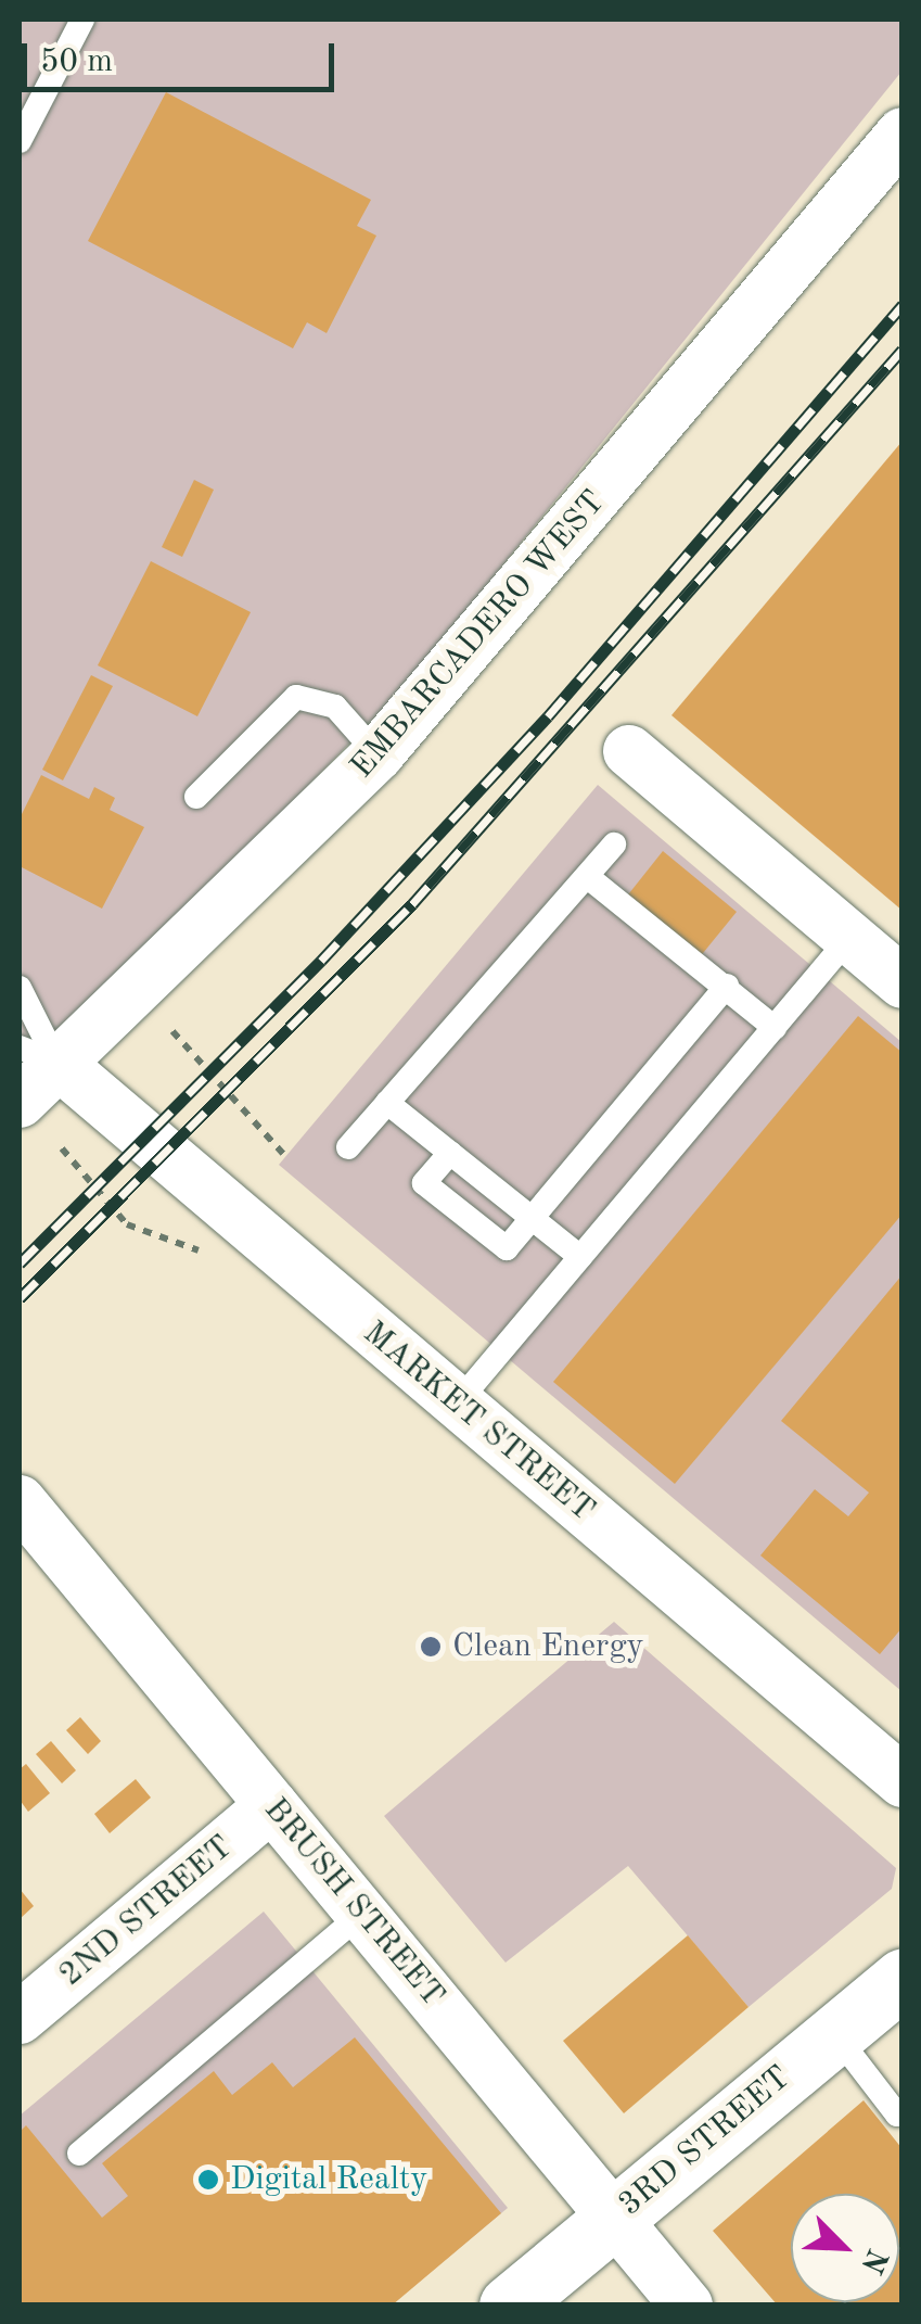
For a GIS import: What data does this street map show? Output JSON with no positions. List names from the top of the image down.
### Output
{
  "streets": {
    "street": [
      "EMBARCADERO WEST",
      "MARKET STREET",
      "BRUSH STREET",
      "2ND STREET",
      "3RD STREET"
    ]
  },
  "crossings": [
    ["EMBARCADERO WEST", "MARKET STREET"],
    ["BRUSH STREET", "2ND STREET"],
    ["BRUSH STREET", "3RD STREET"]
  ],
  "places": ["Clean Energy", "Digital Realty"],
  "scale_bar": "50 m",
  "north": "bottom right"
}
